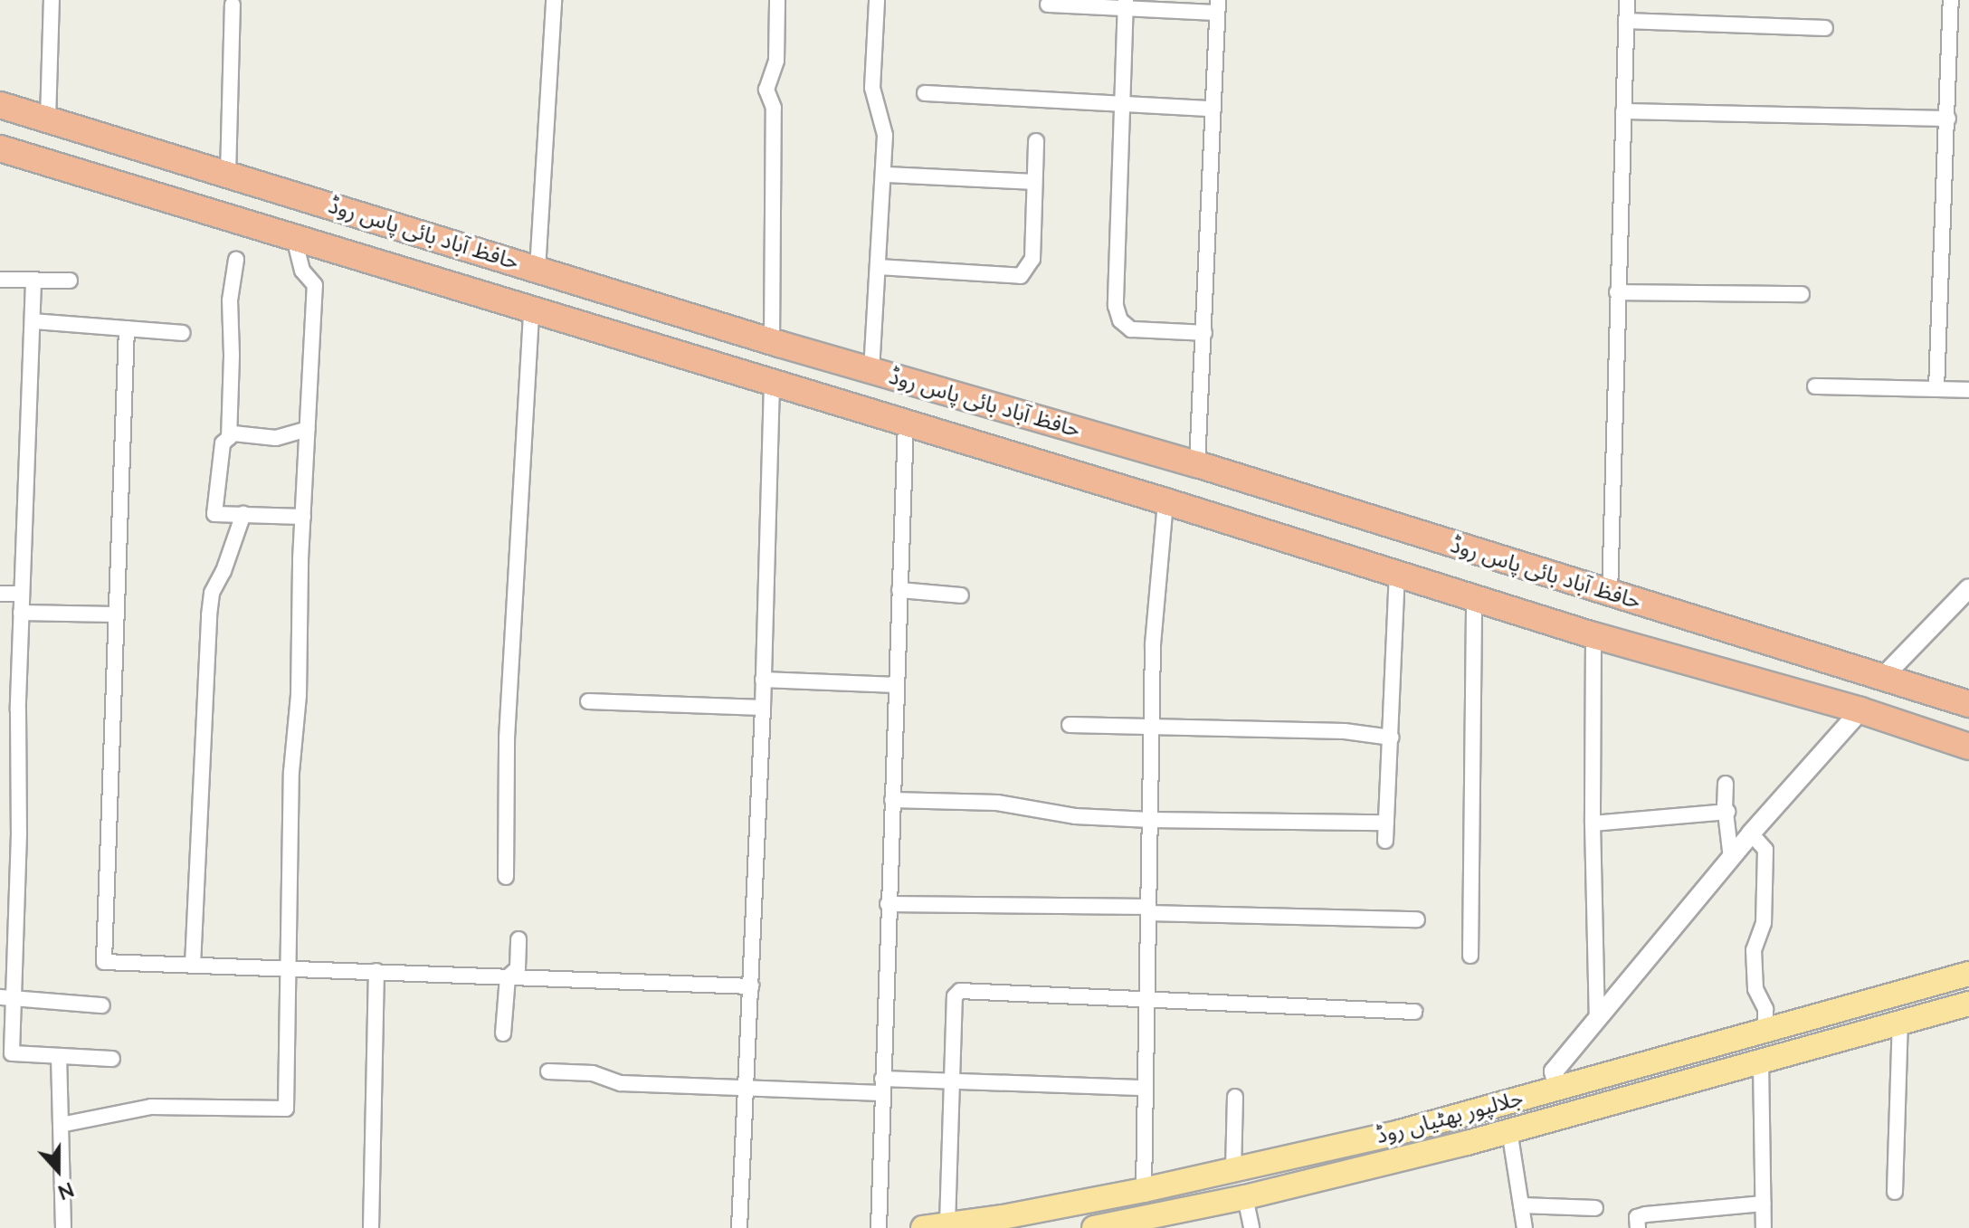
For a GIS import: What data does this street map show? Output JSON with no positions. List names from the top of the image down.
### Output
{
  "streets": {
    "highway": ["حافظ آباد بائی پاس روڈ"],
    "main road": ["جلالپور بھٹیاں روڈ"]
  },
  "north": "bottom"
}
